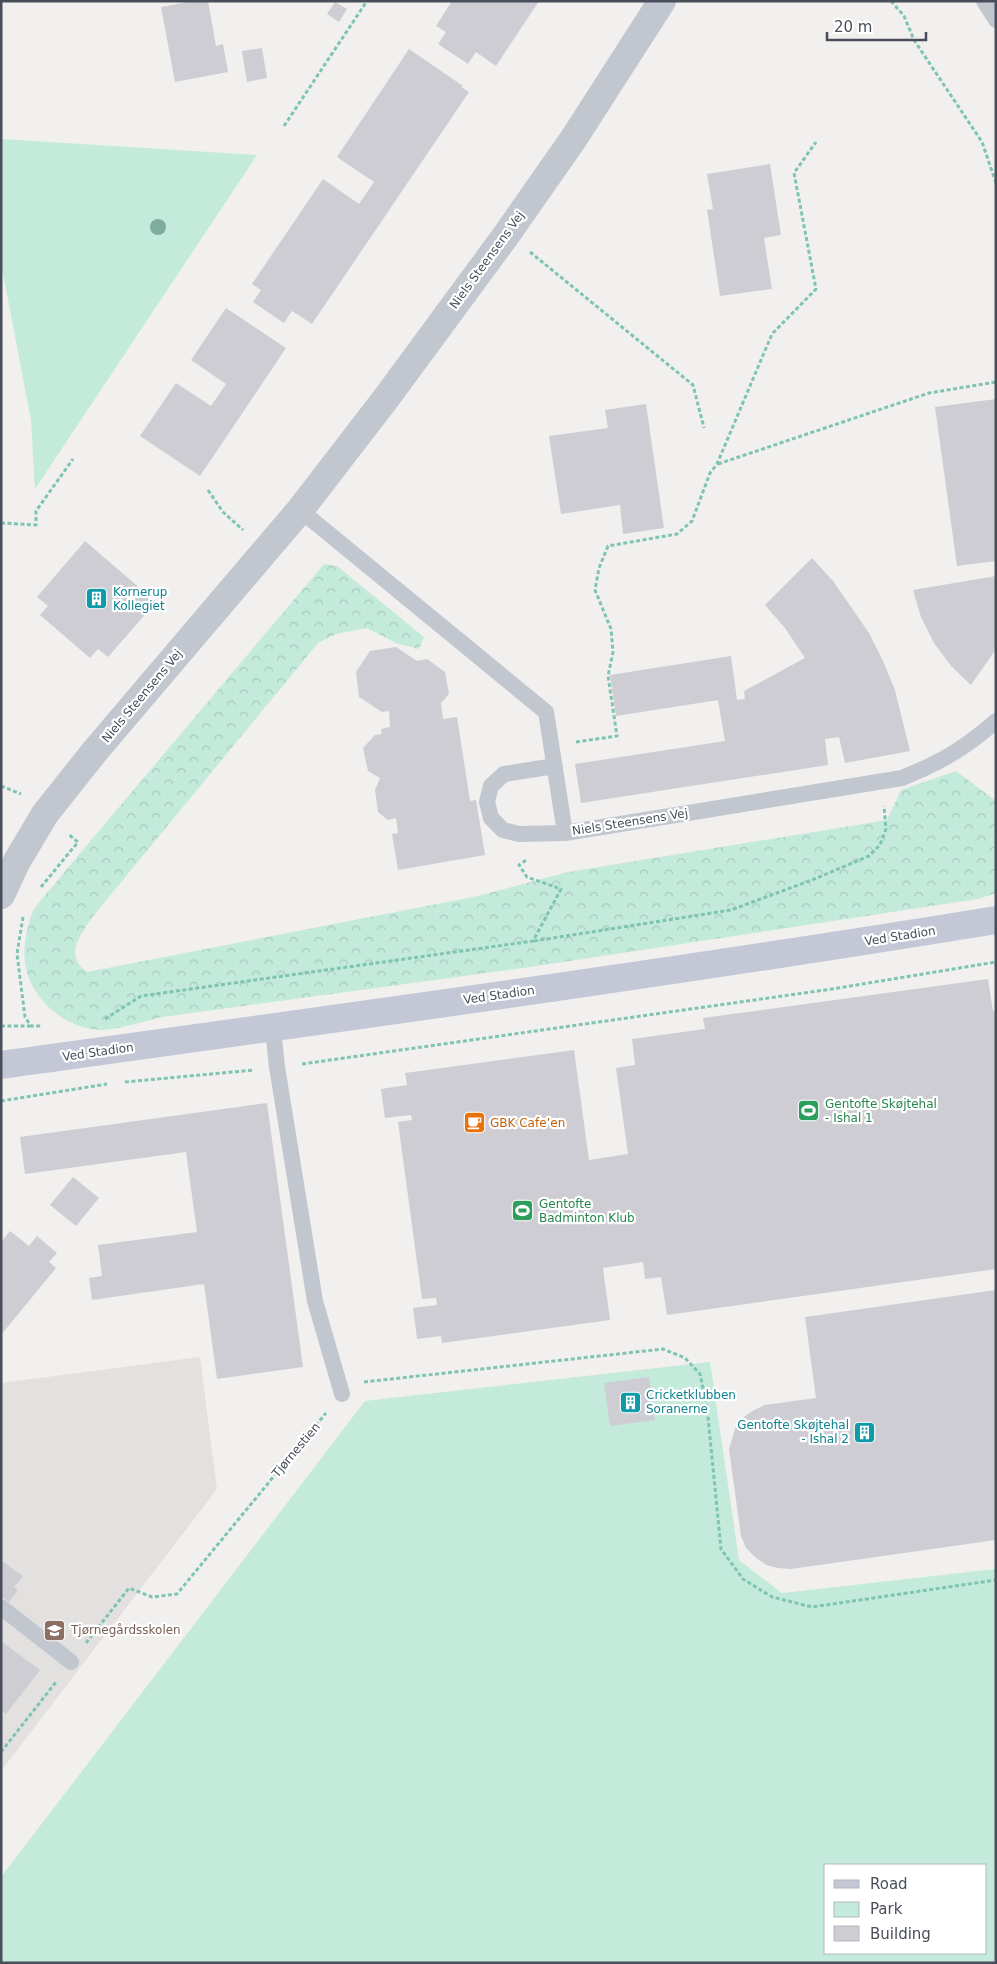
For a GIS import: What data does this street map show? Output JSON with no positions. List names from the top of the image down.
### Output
{
  "streets": {
    "street": ["Niels Steensens Vej", "Ved Stadion"],
    "path": ["Tjørnestien"]
  },
  "places": {
    "building": ["Kornerup Kollegiet", "Cricketklubben Soranerne", "Gentofte Skøjtehal - Ishal 2"],
    "sports": ["Gentofte Skøjtehal - Ishal 1", "Gentofte Badminton Klub"],
    "cafe": ["GBK Cafe’en"],
    "school or university": ["Tjørnegårdsskolen"]
  },
  "legend": ["Road", "Park", "Building"],
  "scale_bar": "20 m"
}
